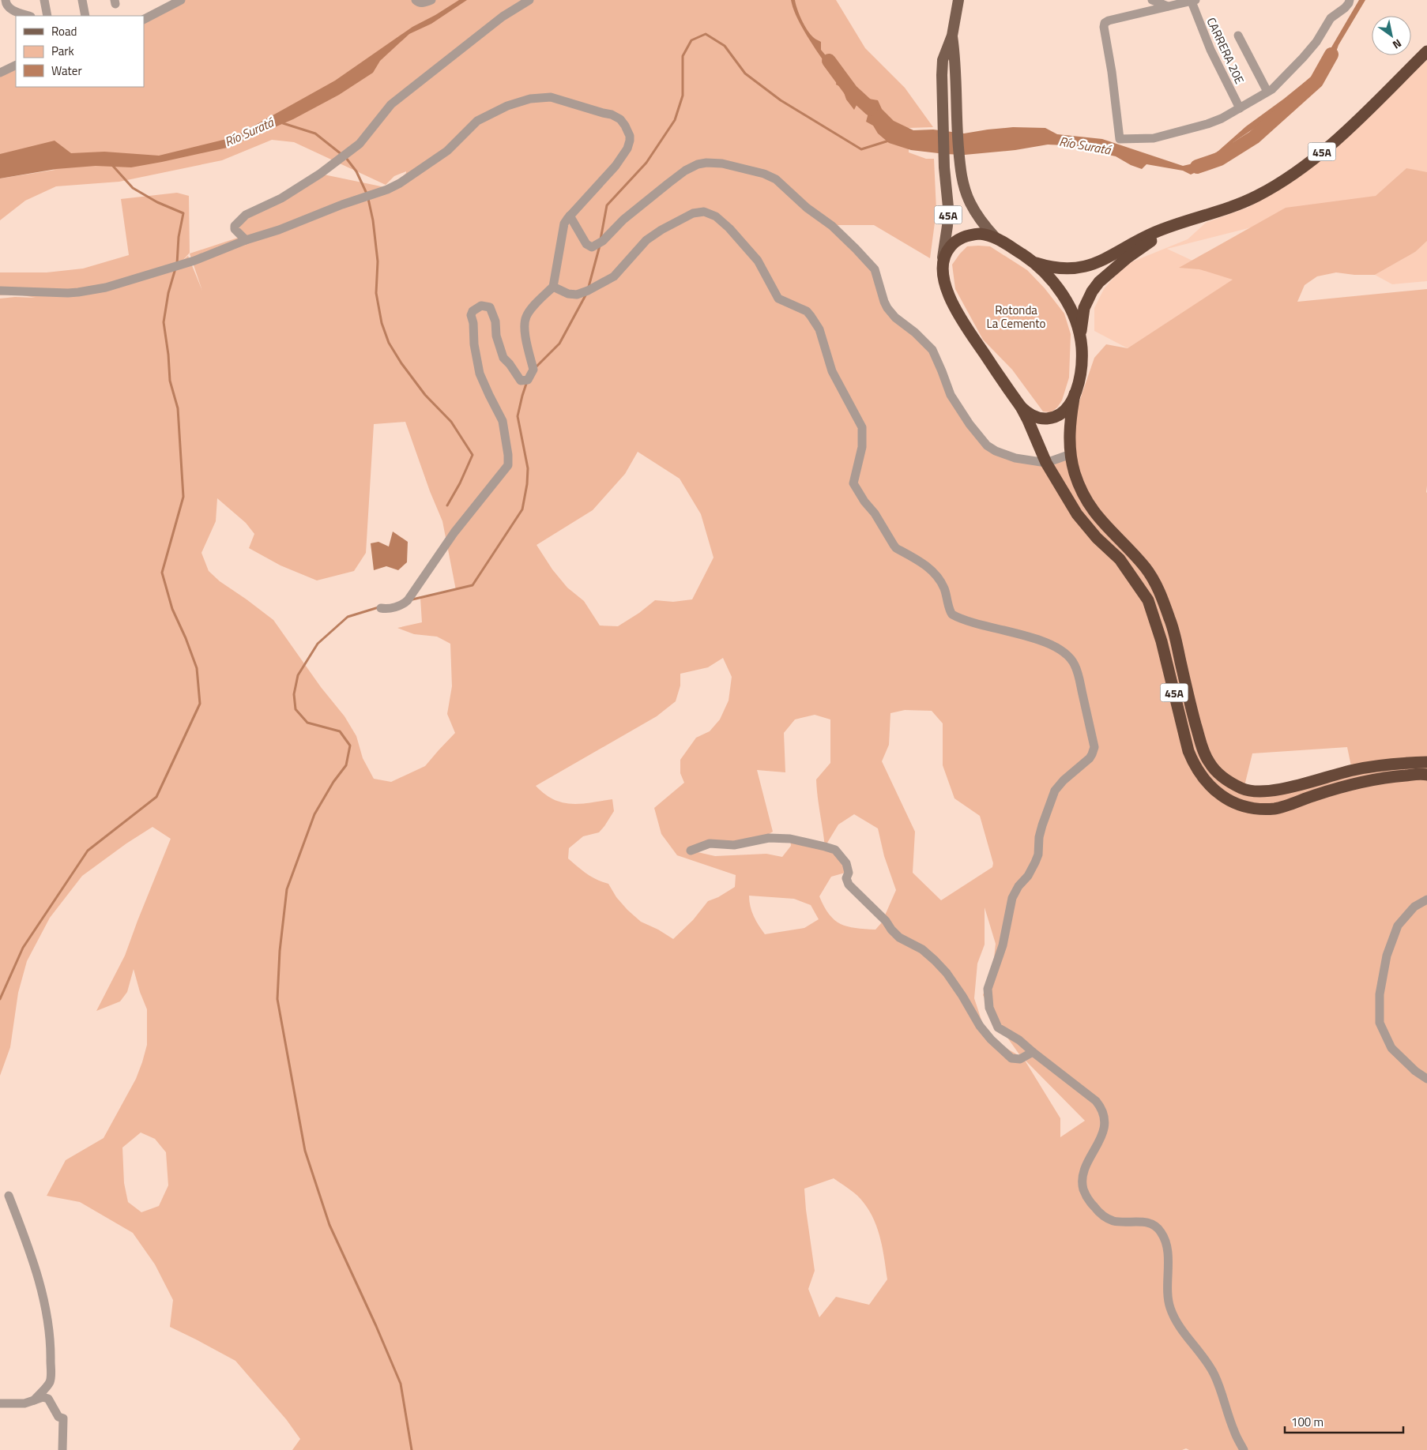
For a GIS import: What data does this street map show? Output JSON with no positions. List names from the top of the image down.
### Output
{
  "streets": {
    "highway": ["45A"],
    "street": ["CARRERA 20E"]
  },
  "water": ["Río Suratá"],
  "parks": ["Rotonda La Cemento"],
  "legend": ["Road", "Park", "Water"],
  "scale_bar": "100 m",
  "north": "bottom right"
}
